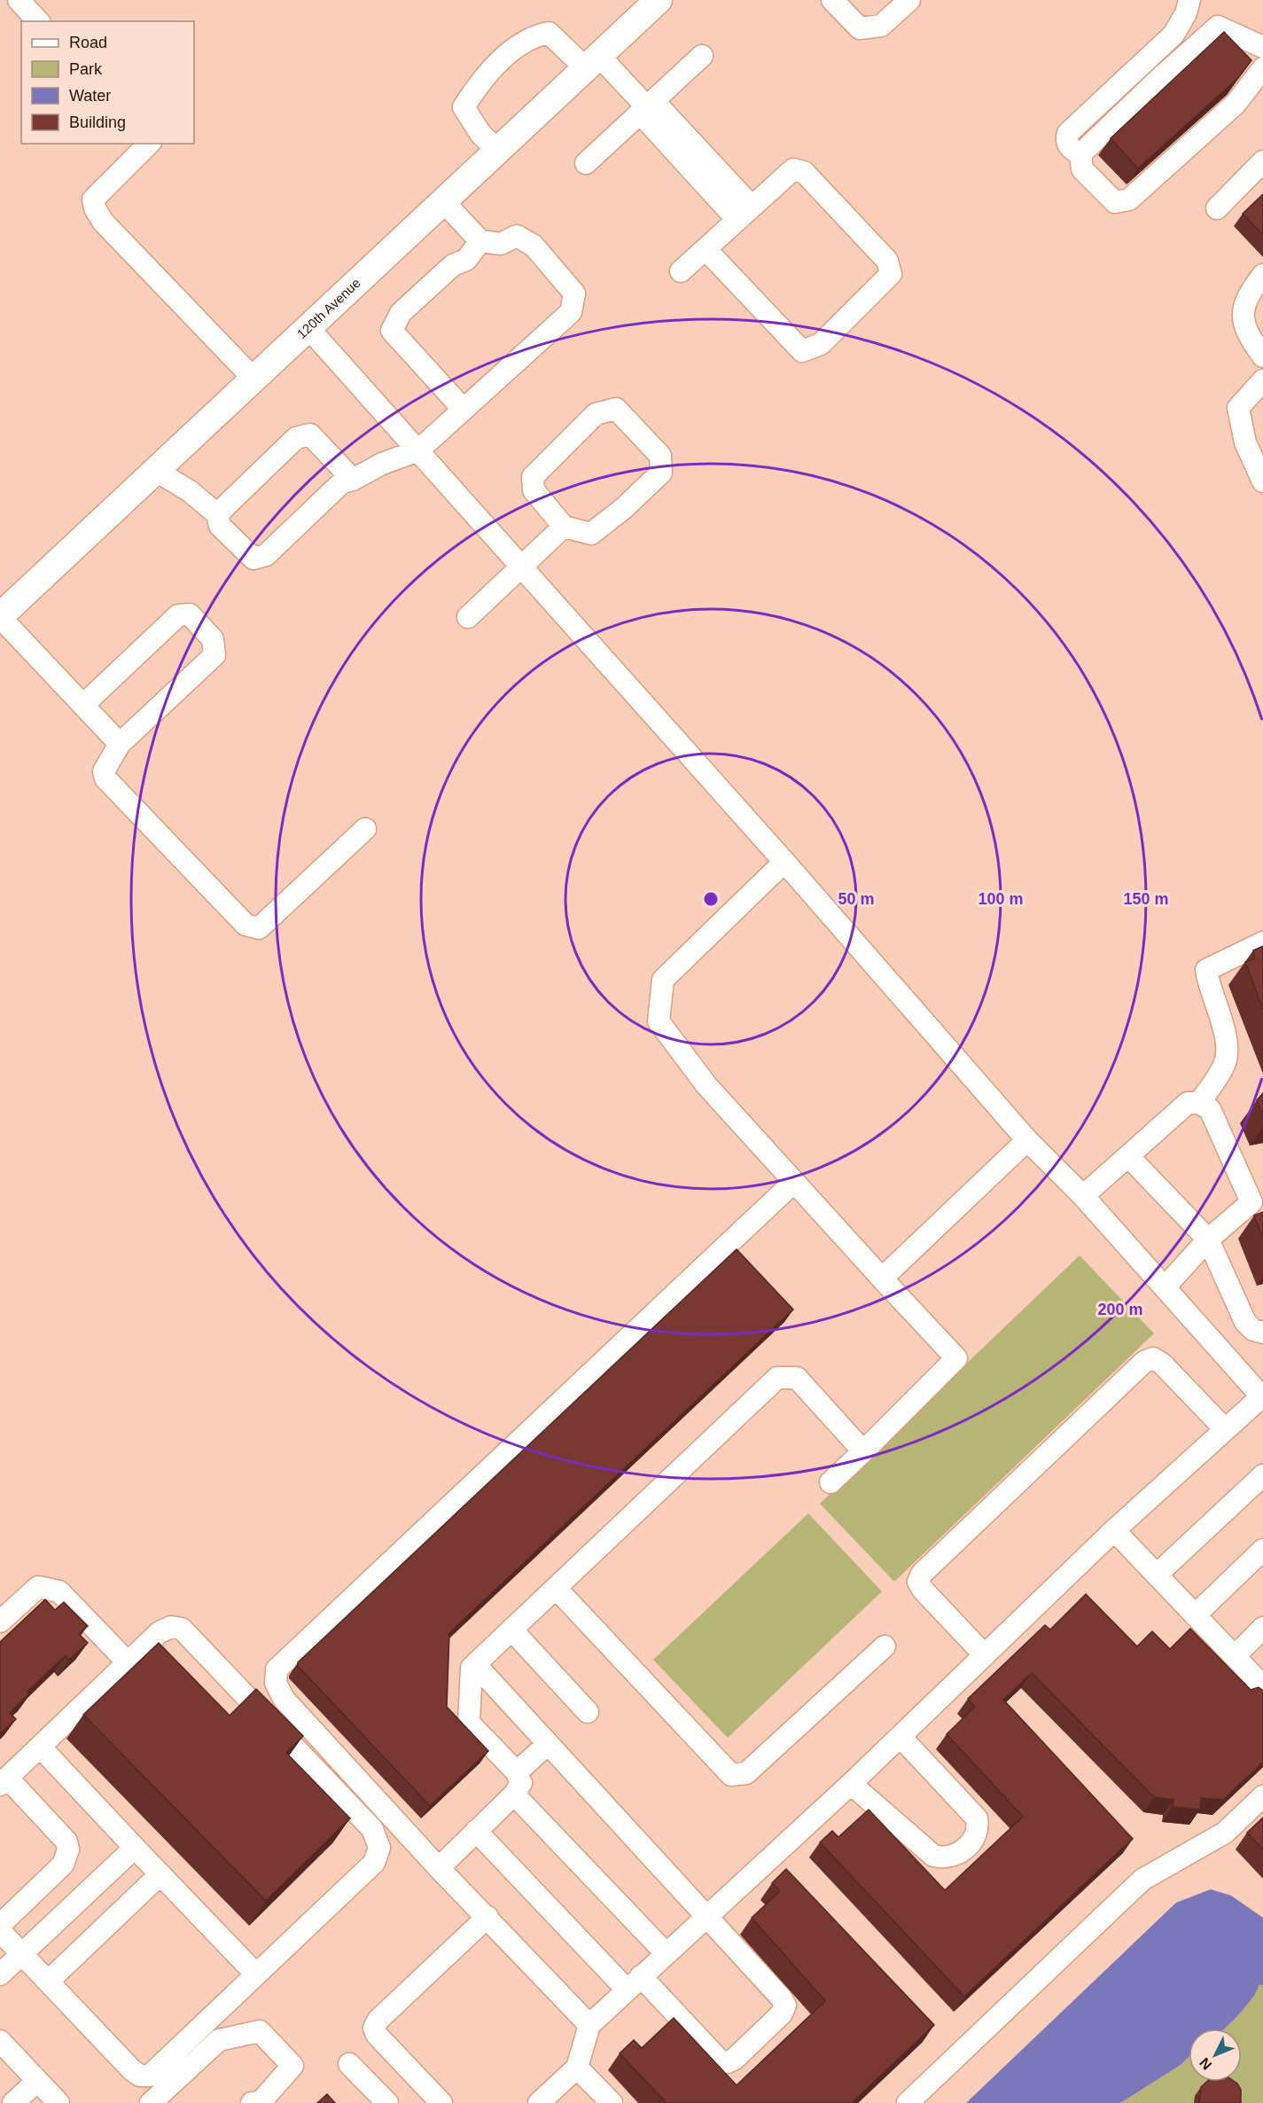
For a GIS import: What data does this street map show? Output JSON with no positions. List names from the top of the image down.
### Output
{
  "streets": {
    "main road": ["120th Avenue"]
  },
  "legend": [
    "Road",
    "Park",
    "Water",
    "Building"
  ],
  "north": "bottom left",
  "rings": [
    "50 m",
    "100 m",
    "150 m",
    "200 m"
  ]
}
